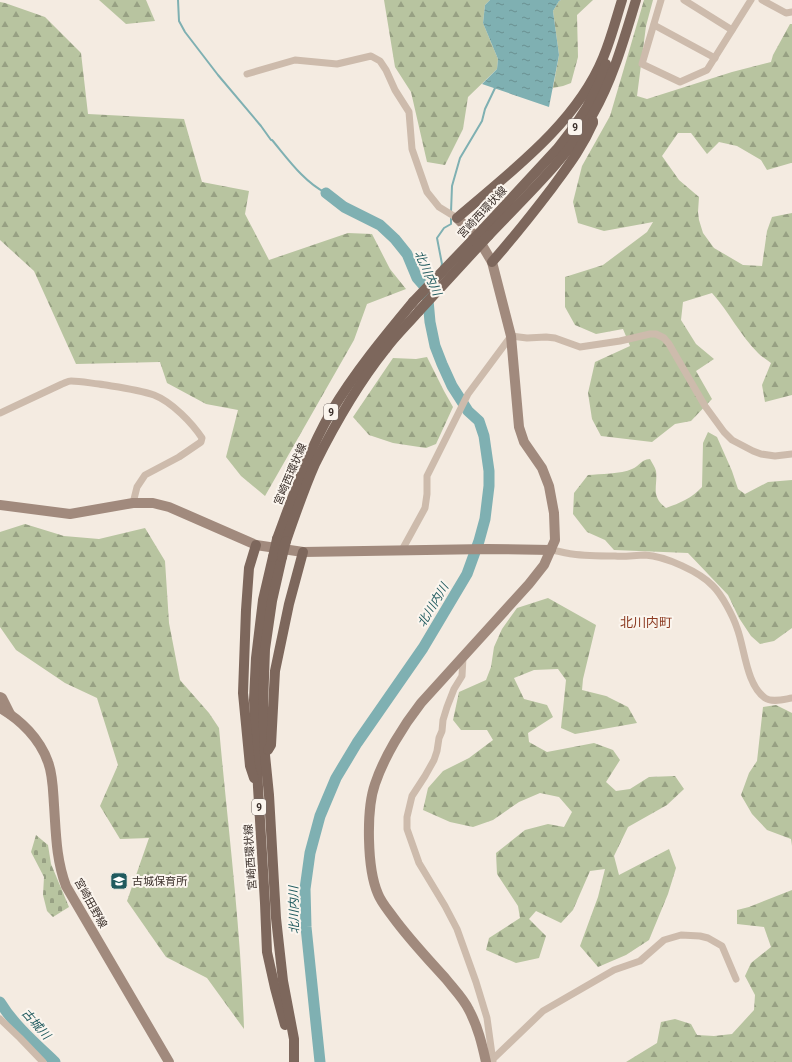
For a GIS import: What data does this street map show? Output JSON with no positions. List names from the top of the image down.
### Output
{
  "streets": {
    "main road": ["9", "宮崎西環状線"],
    "street": ["宮崎田野線"]
  },
  "districts": ["北川内町"],
  "water": ["北川内川", "古城川"],
  "places": {
    "school or university": ["古城保育所"]
  }
}
